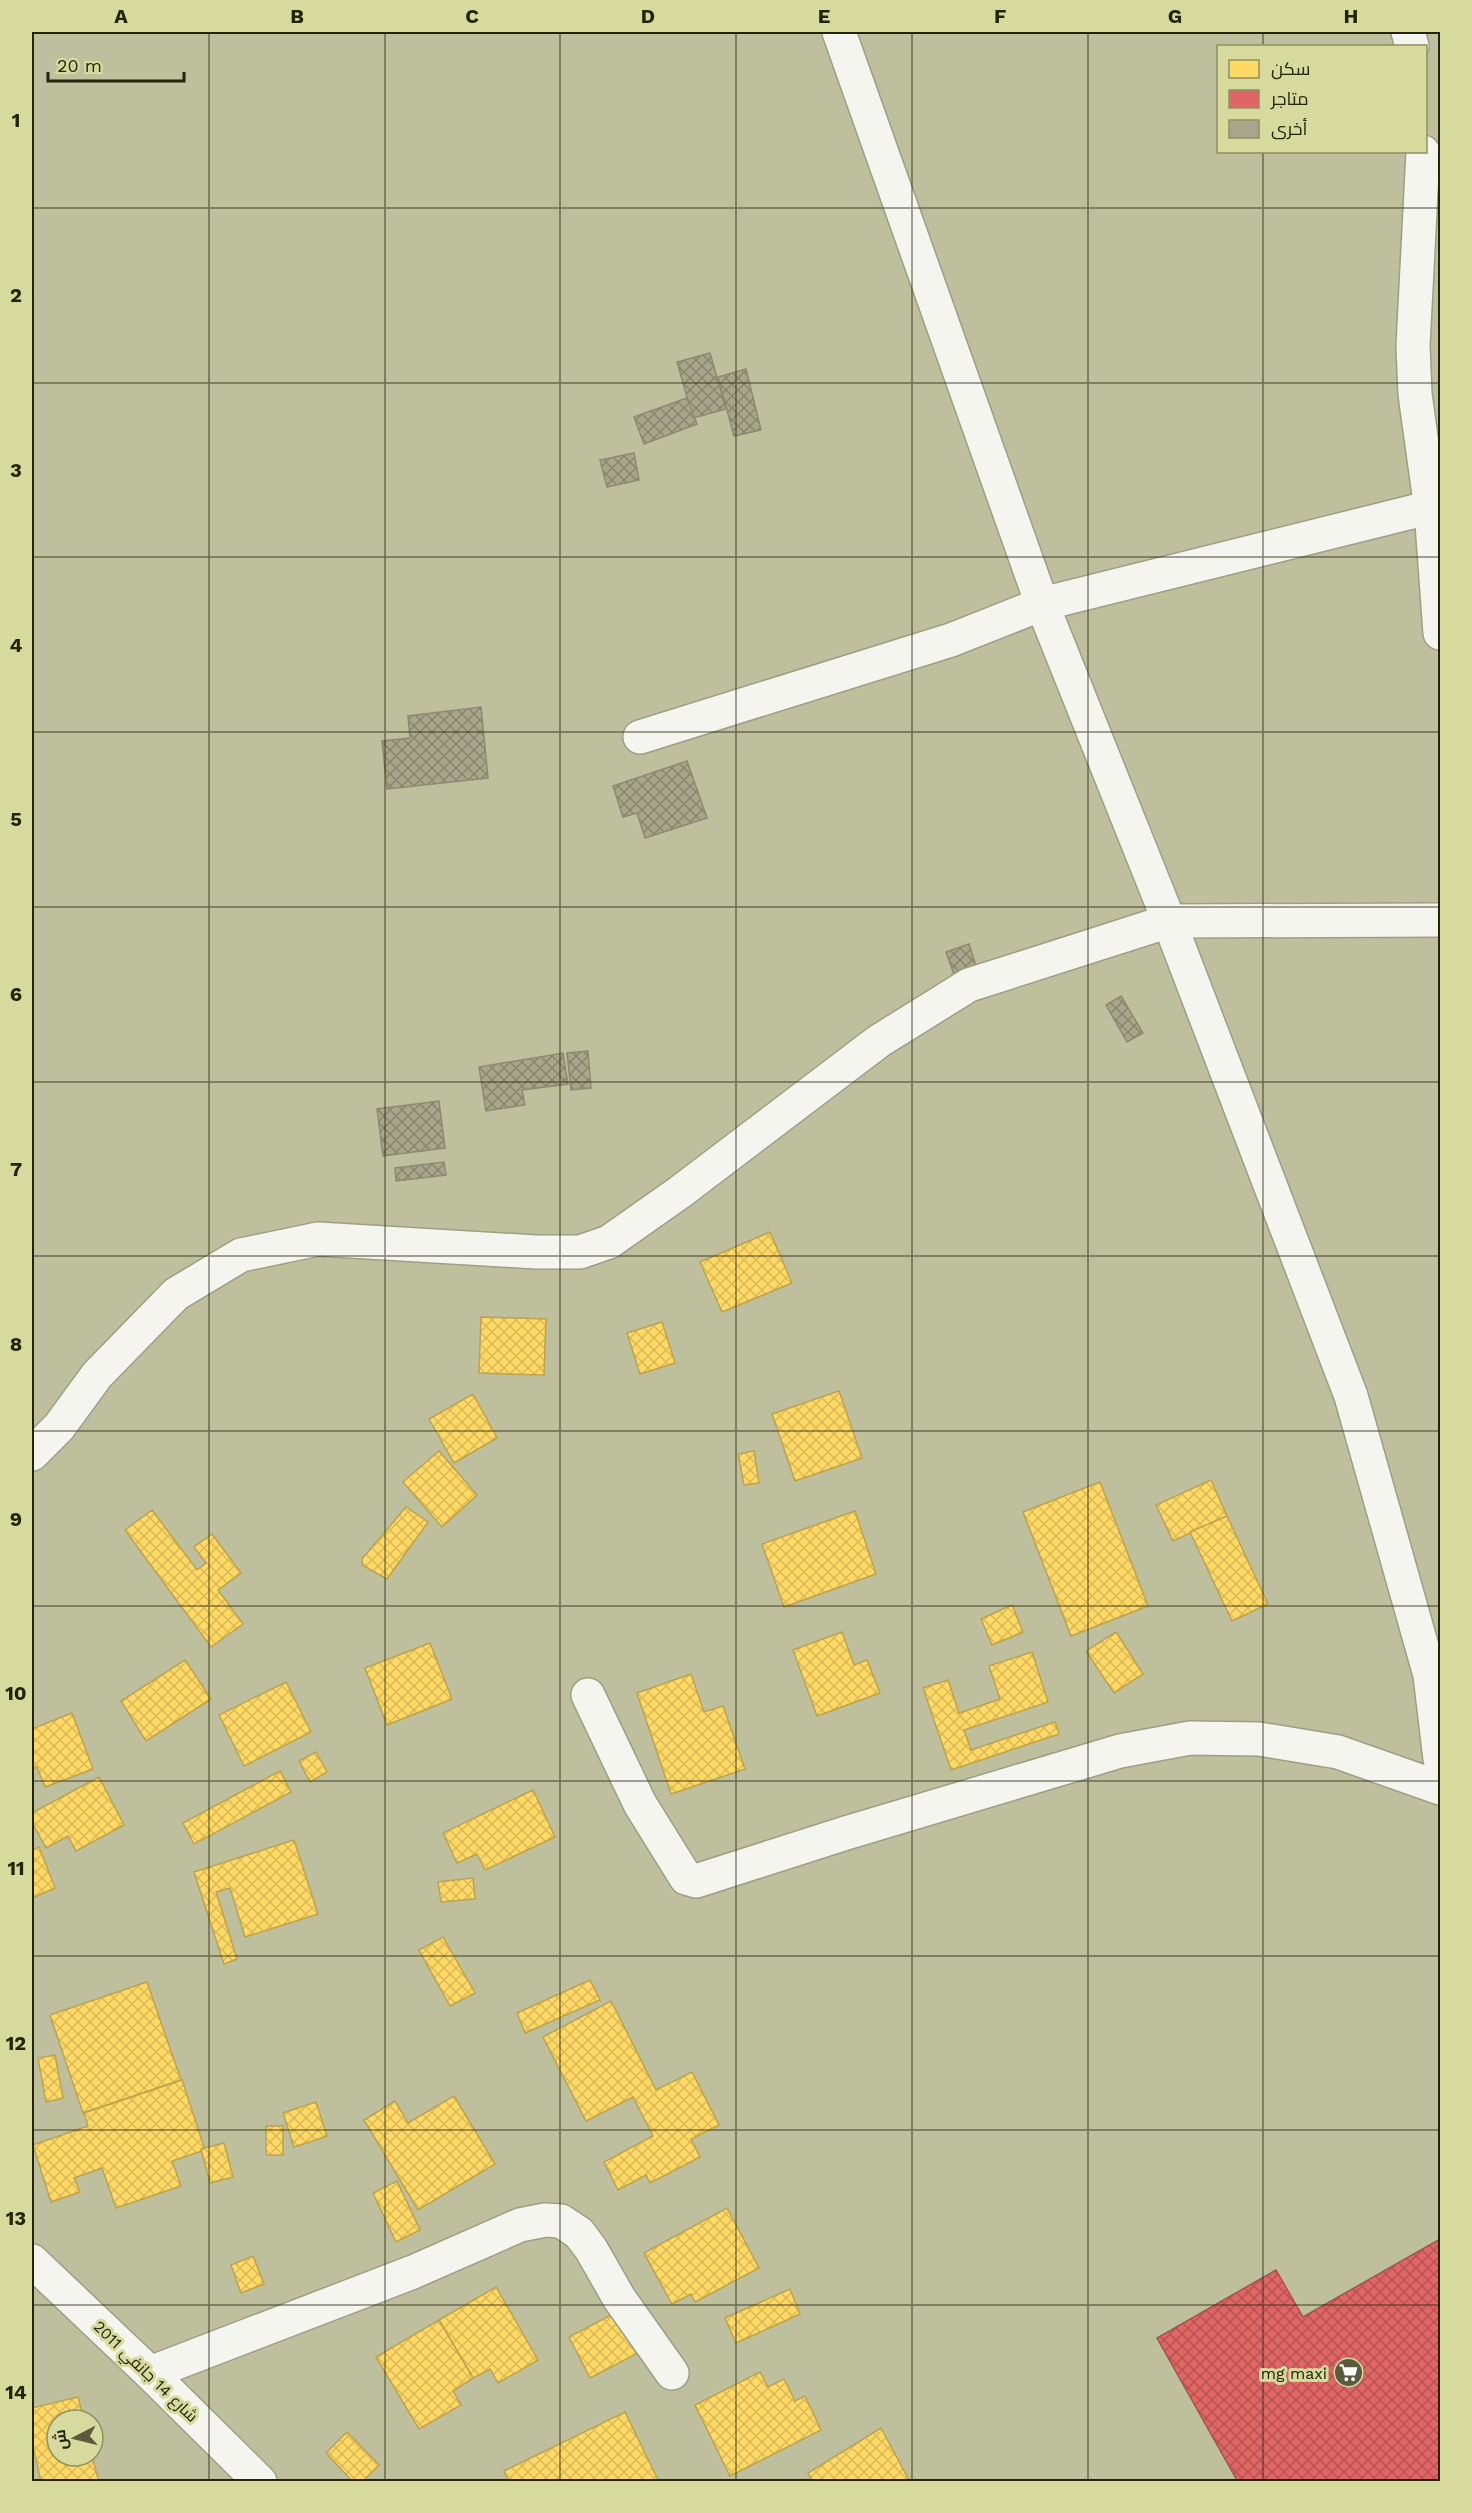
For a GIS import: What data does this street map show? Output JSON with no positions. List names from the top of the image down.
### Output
{
  "streets": {
    "street": ["شارع 14 جانفي 2011"]
  },
  "places": {
    "supermarket": ["mg maxi"]
  },
  "legend": ["سكن", "متاجر", "أخرى"],
  "scale_bar": "20 m",
  "north": "left",
  "grid": {
    "columns": [
      "A",
      "B",
      "C",
      "D",
      "E",
      "F",
      "G",
      "H"
    ],
    "rows": [
      "1",
      "2",
      "3",
      "4",
      "5",
      "6",
      "7",
      "8",
      "9",
      "10",
      "11",
      "12",
      "13",
      "14"
    ]
  }
}
